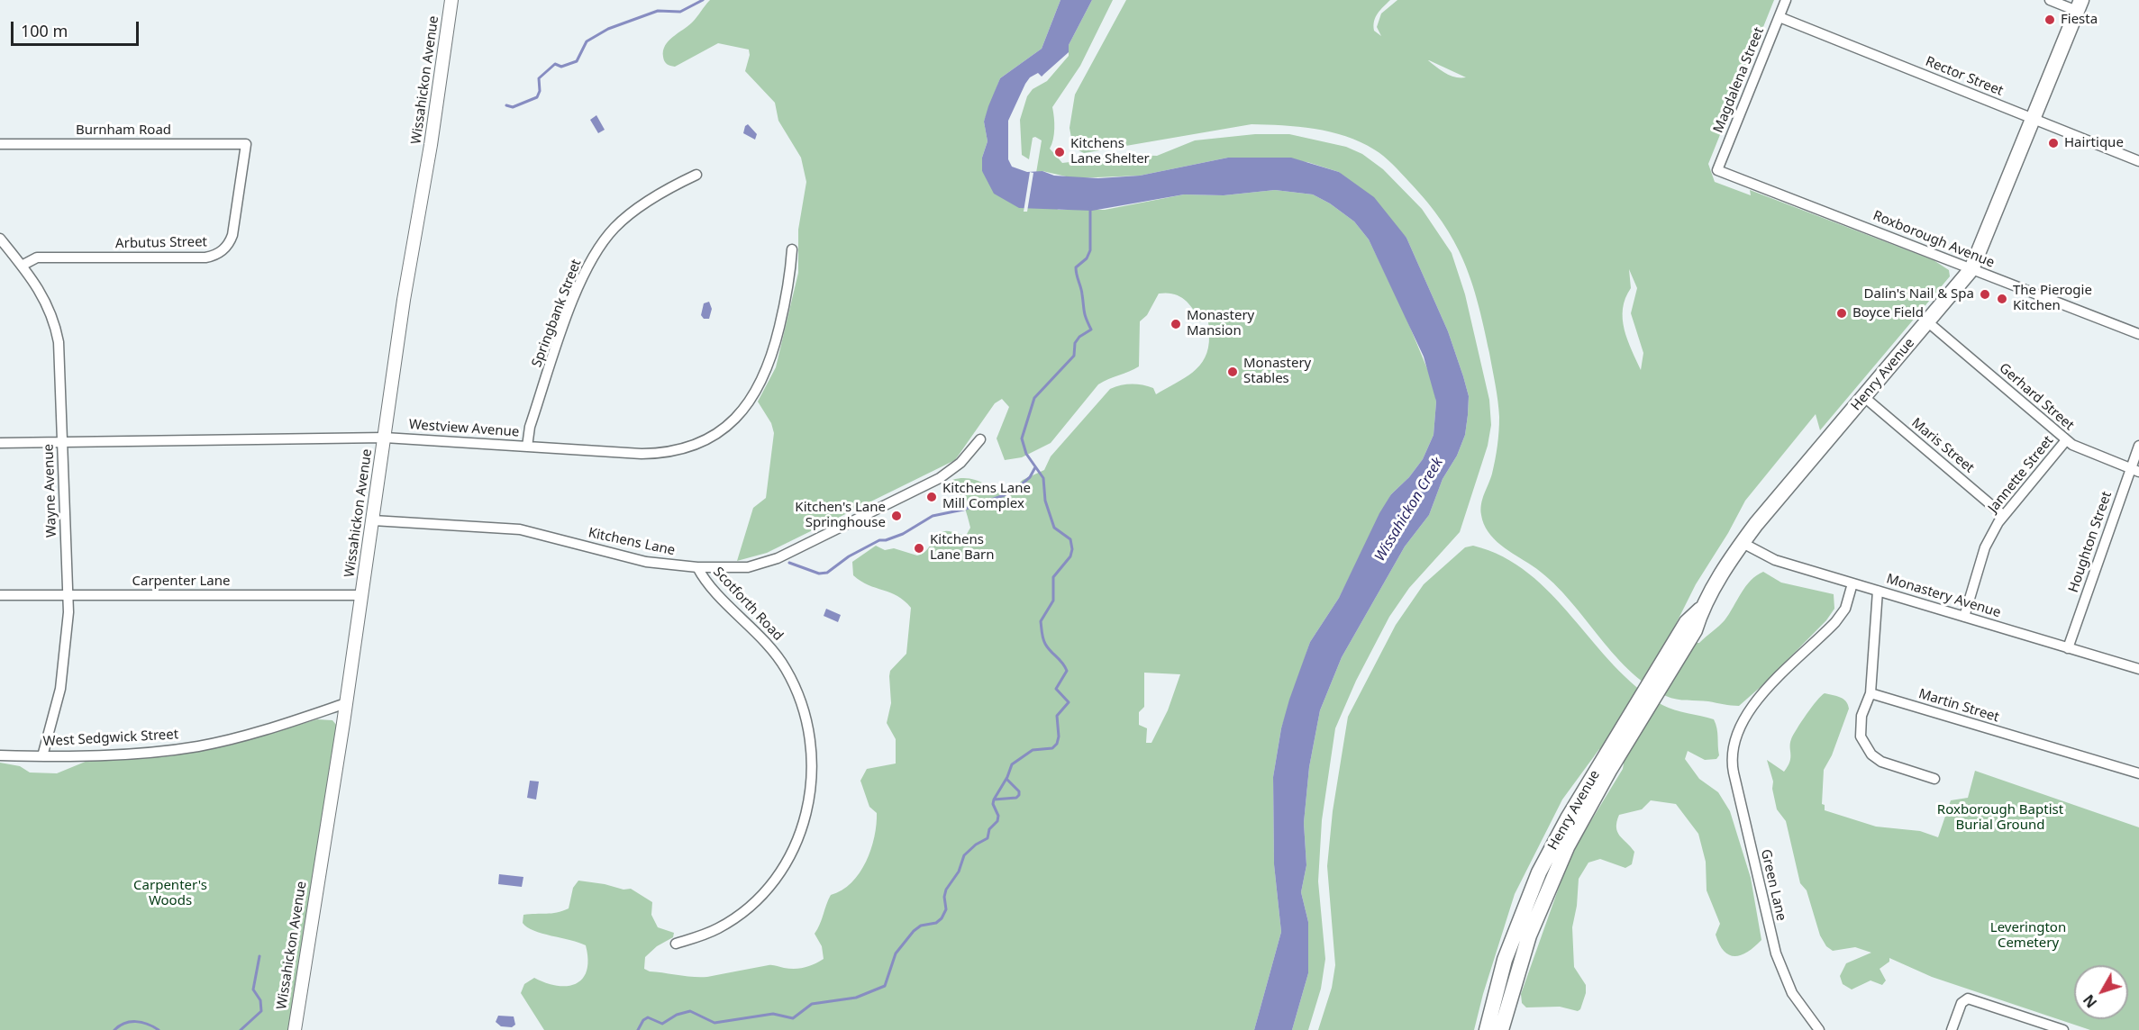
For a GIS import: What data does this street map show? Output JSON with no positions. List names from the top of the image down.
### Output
{
  "streets": {
    "main road": ["Henry Avenue"],
    "street": [
      "Rector Street",
      "Wissahickon Avenue",
      "Magdalena Street",
      "Burnham Road",
      "Roxborough Avenue",
      "Arbutus Street",
      "Springbank Street",
      "Gerhard Street",
      "Westview Avenue",
      "Maris Street",
      "Jannette Street",
      "Wayne Avenue",
      "Kitchens Lane",
      "Houghton Street",
      "Carpenter Lane",
      "Monastery Avenue",
      "Scotforth Road",
      "Martin Street",
      "West Sedgwick Street",
      "Green Lane"
    ]
  },
  "crossings": [
    ["Rector Street", "Magdalena Street"],
    ["Rector Street", "Henry Avenue"],
    ["Wissahickon Avenue", "Westview Avenue"],
    ["Wissahickon Avenue", "Kitchens Lane"],
    ["Wissahickon Avenue", "Carpenter Lane"],
    ["Wissahickon Avenue", "West Sedgwick Street"],
    ["Magdalena Street", "Roxborough Avenue"],
    ["Burnham Road", "Arbutus Street"],
    ["Roxborough Avenue", "Henry Avenue"],
    ["Arbutus Street", "Wayne Avenue"],
    ["Springbank Street", "Westview Avenue"],
    ["Henry Avenue", "Gerhard Street"],
    ["Henry Avenue", "Maris Street"],
    ["Henry Avenue", "Monastery Avenue"],
    ["Gerhard Street", "Jannette Street"],
    ["Gerhard Street", "Houghton Street"],
    ["Westview Avenue", "Wayne Avenue"],
    ["Maris Street", "Jannette Street"],
    ["Jannette Street", "Monastery Avenue"],
    ["Wayne Avenue", "Carpenter Lane"],
    ["Wayne Avenue", "West Sedgwick Street"],
    ["Kitchens Lane", "Scotforth Road"],
    ["Houghton Street", "Monastery Avenue"],
    ["Monastery Avenue", "Green Lane"]
  ],
  "water": ["Wissahickon Creek"],
  "parks": ["Roxborough Baptist Burial Ground", "Carpenter's Woods", "Leverington Cemetery"],
  "places": [
    "Fiesta",
    "Hairtique",
    "Kitchens Lane Shelter",
    "Dalin's Nail & Spa",
    "The Pierogie Kitchen",
    "Boyce Field",
    "Monastery Mansion",
    "Monastery Stables",
    "Kitchens Lane Mill Complex",
    "Kitchen's Lane Springhouse",
    "Kitchens Lane Barn"
  ],
  "scale_bar": "100 m",
  "north": "bottom left"
}
